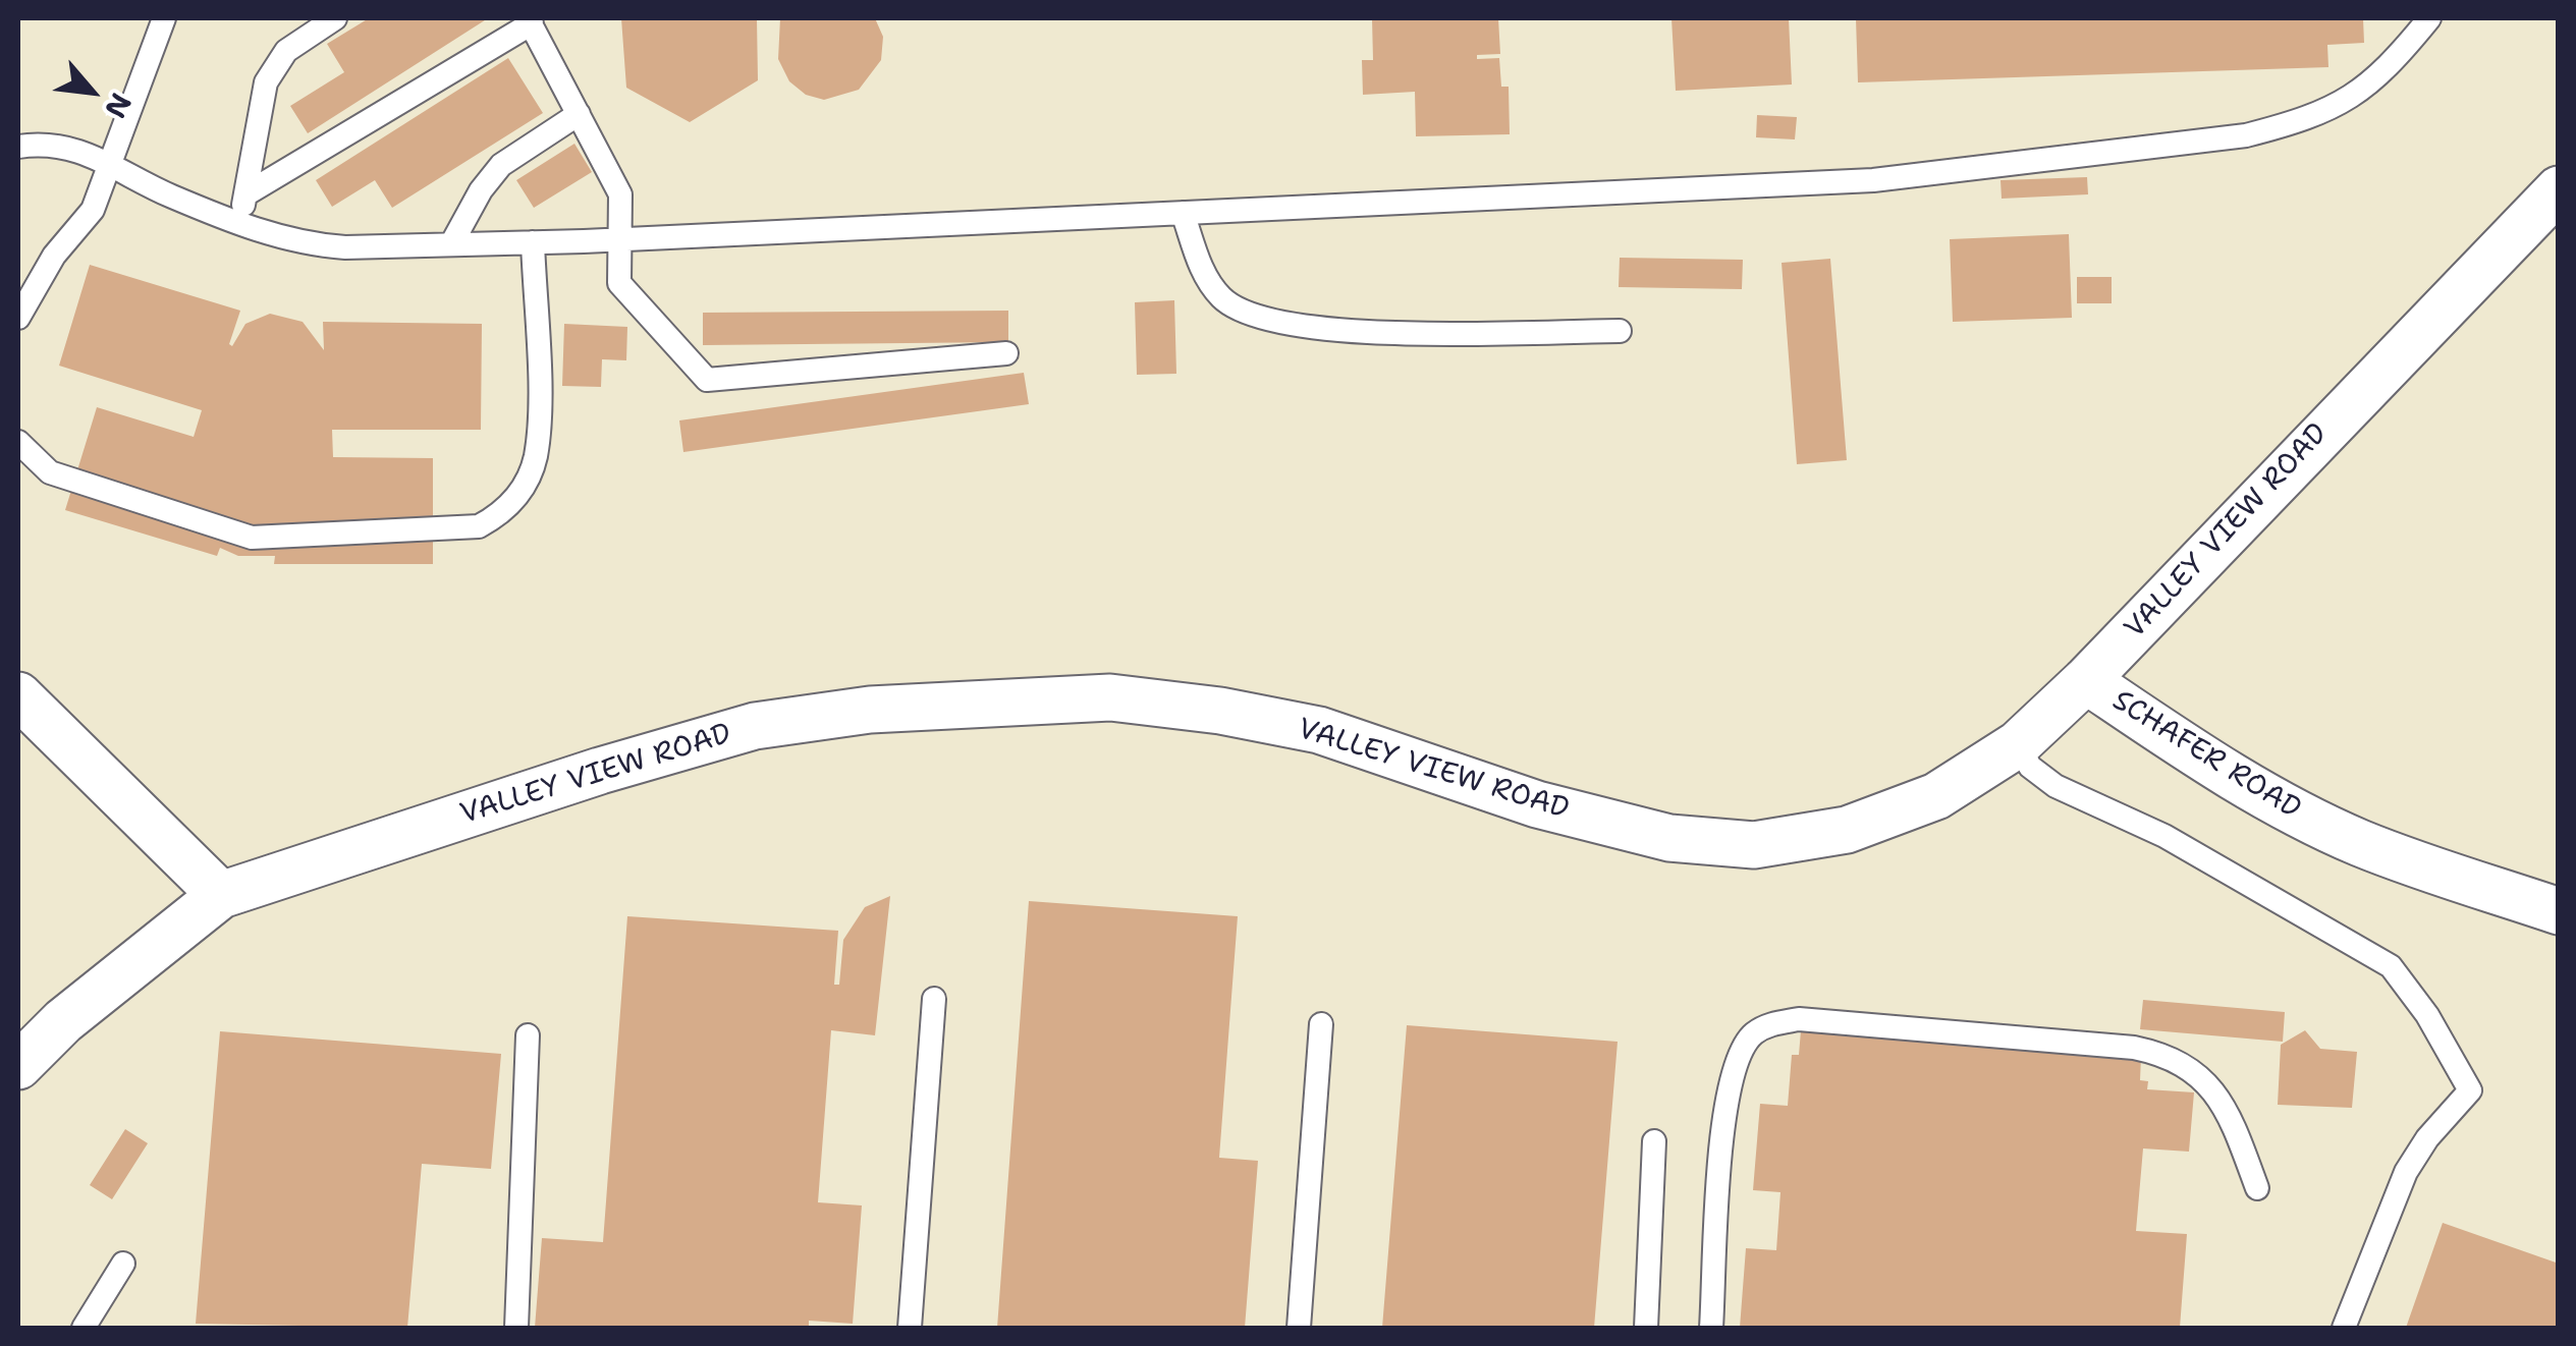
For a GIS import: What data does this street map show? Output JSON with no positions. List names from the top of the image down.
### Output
{
  "streets": {
    "street": ["VALLEY VIEW ROAD", "SCHAFER ROAD"]
  },
  "crossings": [
    ["VALLEY VIEW ROAD", "SCHAFER ROAD"]
  ],
  "north": "bottom right"
}
